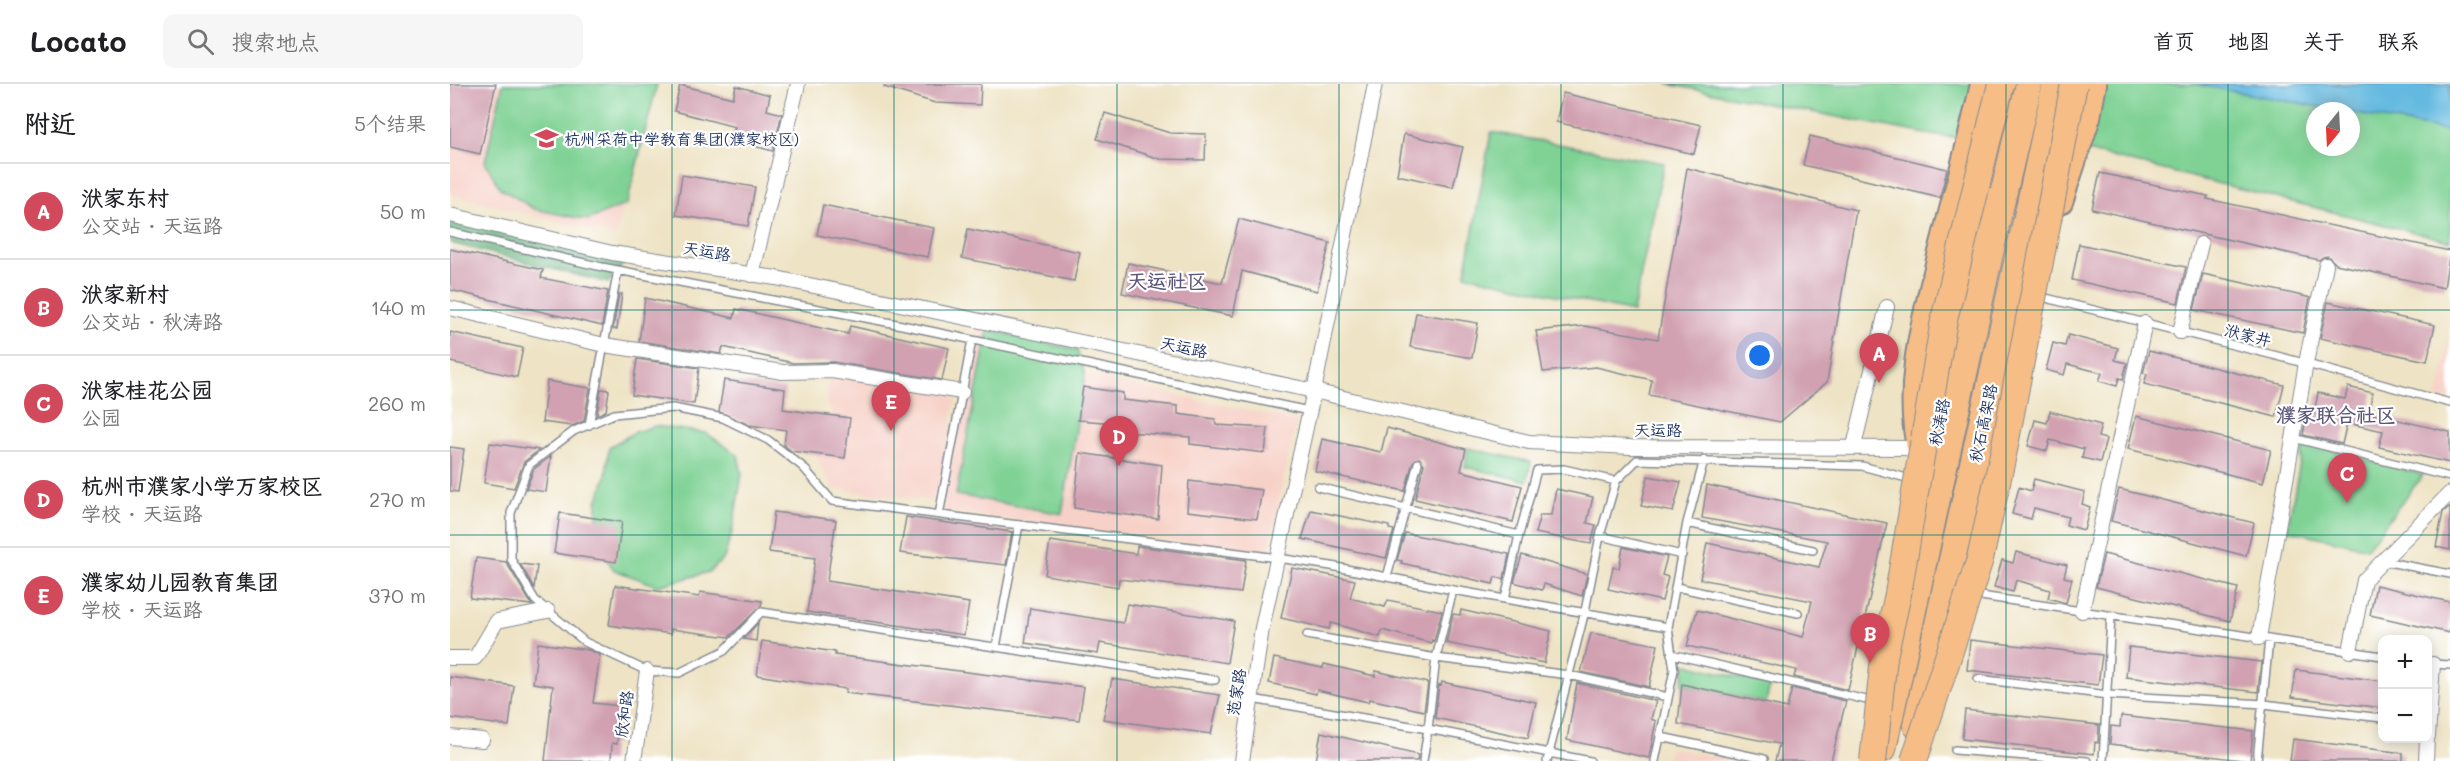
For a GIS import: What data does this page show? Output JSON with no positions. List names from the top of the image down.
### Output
{
  "streets": {
    "highway": ["秋石高架路"],
    "main road": ["秋涛路"],
    "street": ["天运路", "范家路", "欣和路"],
    "lane": ["洑家井"]
  },
  "crossings": [
    ["天运路", "范家路"]
  ],
  "districts": ["天运社区", "濮家联合社区"],
  "places": {
    "school or university": ["杭州采荷中学教育集团(濮家校区)"]
  },
  "north": "bottom",
  "page": {
    "header": "Locato",
    "search": "搜索地点",
    "nav": [
      "首页",
      "地图",
      "关于",
      "联系"
    ],
    "heading": ["附近", "5个结果"],
    "list": [
      {
        "mark": "A",
        "name": "洑家东村",
        "note": "公交站 · 天运路",
        "value": "50 m"
      },
      {
        "mark": "B",
        "name": "洑家新村",
        "note": "公交站 · 秋涛路",
        "value": "140 m"
      },
      {
        "mark": "C",
        "name": "洑家桂花公园",
        "note": "公园",
        "value": "260 m"
      },
      {
        "mark": "D",
        "name": "杭州市濮家小学万家校区",
        "note": "学校 · 天运路",
        "value": "270 m"
      },
      {
        "mark": "E",
        "name": "濮家幼儿园教育集团",
        "note": "学校 · 天运路",
        "value": "370 m"
      }
    ],
    "pins": [
      "A",
      "E",
      "D",
      "C",
      "B"
    ],
    "map_buttons": ["+", "−"]
  }
}
